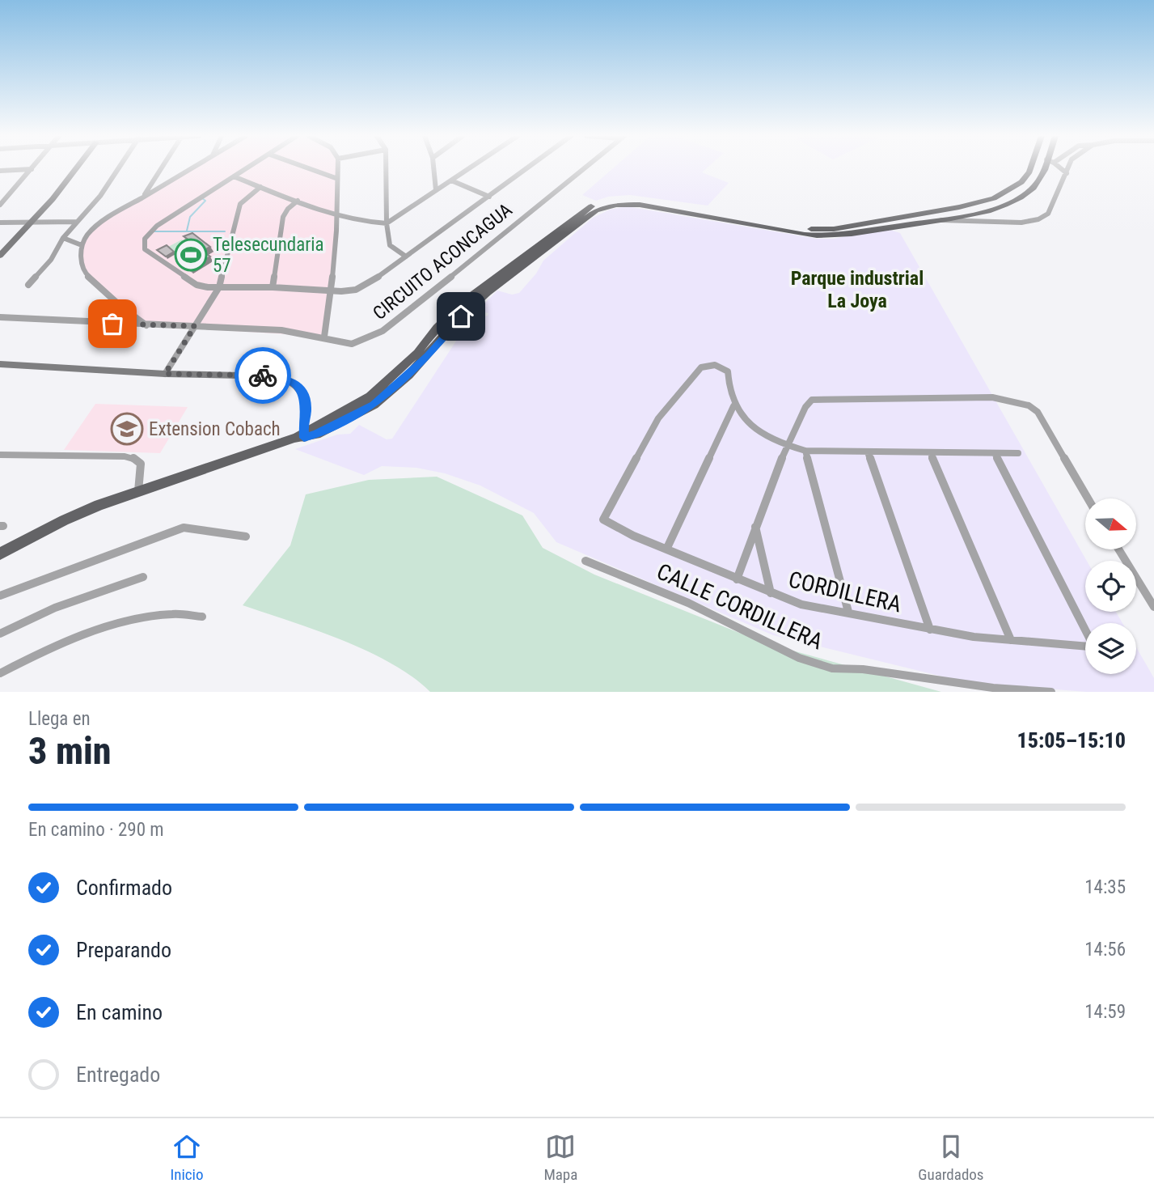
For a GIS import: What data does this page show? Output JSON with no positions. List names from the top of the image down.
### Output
{
  "streets": {
    "street": ["CIRCUITO ACONCAGUA", "CORDILLERA", "CALLE CORDILLERA"]
  },
  "districts": ["Parque industrial La Joya"],
  "places": {
    "sports": ["Telesecundaria 57"],
    "school or university": ["Extension Cobach"]
  },
  "north": "right",
  "page": {
    "heading": ["3 min", "Llega en", "15:05–15:10"],
    "bar": "En camino · 290 m",
    "list": [
      ["Confirmado", "14:35"],
      ["Preparando", "14:56"],
      ["En camino", "14:59"],
      "Entregado"
    ],
    "tabs": ["Inicio", "Mapa", "Guardados"]
  }
}
